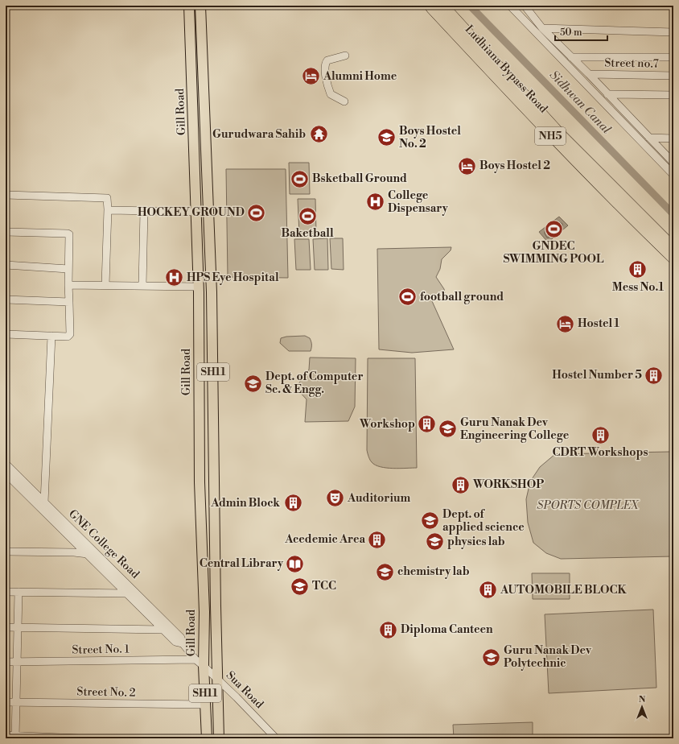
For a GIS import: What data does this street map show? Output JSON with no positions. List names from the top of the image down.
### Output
{
  "streets": {
    "highway": ["Ludhiana Bypass Road", "NH5"],
    "main road": ["Gill Road", "SH11"],
    "street": [
      "Street no.7",
      "GNE College Road",
      "Street No. 1",
      "Sua Road",
      "Street No. 2"
    ]
  },
  "crossings": [
    ["Gill Road", "Sua Road"],
    ["Gill Road", "Street No. 2"],
    ["GNE College Road", "Street No. 1"],
    ["GNE College Road", "Sua Road"],
    ["Street No. 1", "Sua Road"]
  ],
  "water": ["Sidhwan Canal"],
  "parks": ["SPORTS COMPLEX"],
  "places": {
    "hotel": ["Alumni Home", "Boys Hostel 2", "Hostel 1"],
    "temple": ["Gurudwara Sahib"],
    "school or university": [
      "Boys Hostel No. 2",
      "Dept. of Computer Sc. & Engg.",
      "Guru Nanak Dev Engineering College",
      "Dept. of applied science",
      "physics lab",
      "chemistry lab",
      "TCC",
      "Guru Nanak Dev Polytechnic"
    ],
    "sports": [
      "Bsketball Ground",
      "HOCKEY GROUND",
      "Baketball",
      "GNDEC SWIMMING POOL",
      "football ground"
    ],
    "hospital": ["College Dispensary", "HPS Eye Hospital"],
    "building": [
      "Mess No.1",
      "Hostel Number 5",
      "Workshop",
      "CDRT Workshops",
      "WORKSHOP",
      "Admin Block",
      "Acedemic Area",
      "AUTOMOBILE BLOCK",
      "Diploma Canteen"
    ],
    "theatre": ["Auditorium"],
    "library": ["Central Library"]
  },
  "scale_bar": "50 m",
  "north": "top"
}
